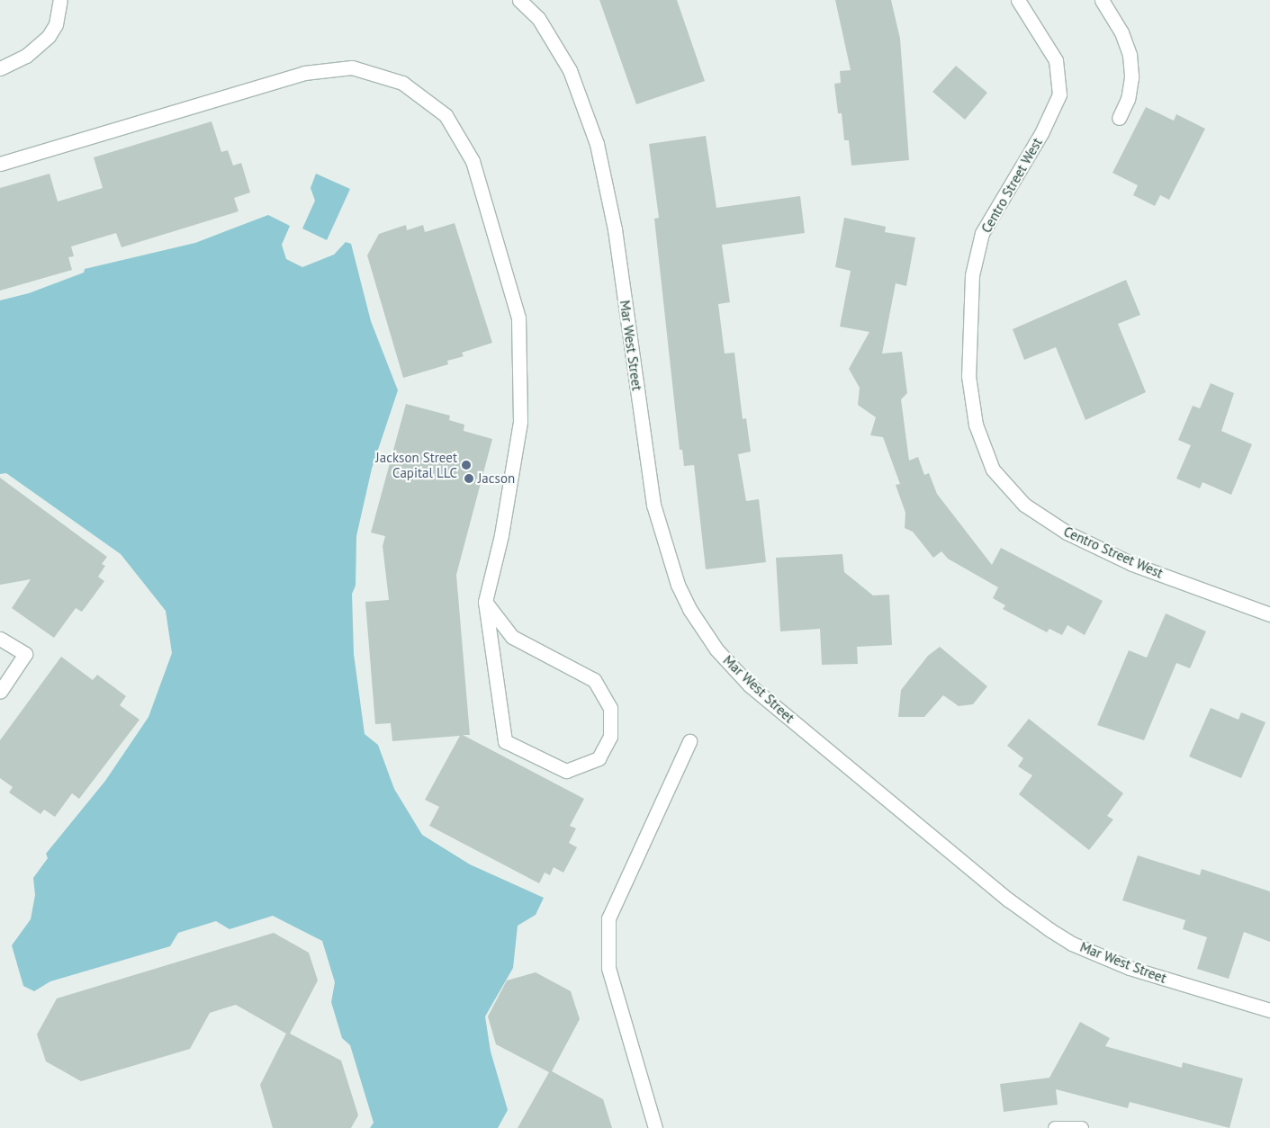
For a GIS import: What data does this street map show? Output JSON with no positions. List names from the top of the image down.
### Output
{
  "streets": {
    "street": ["Centro Street West", "Mar West Street"]
  },
  "places": ["Jackson Street Capital LLC", "Jacson"]
}
